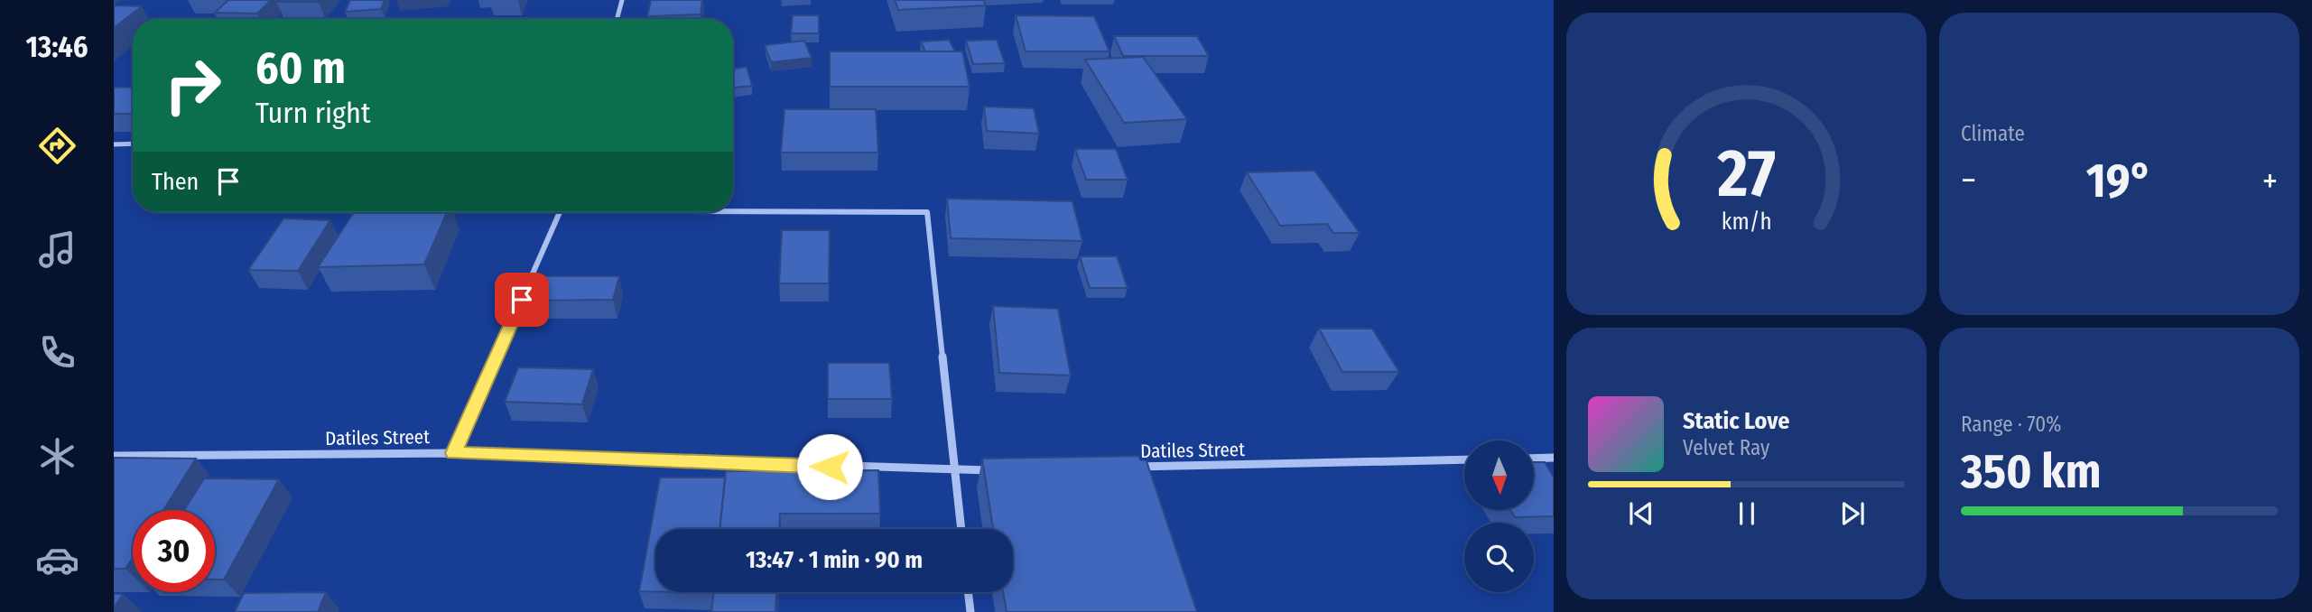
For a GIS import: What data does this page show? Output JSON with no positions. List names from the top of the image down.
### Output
{
  "streets": {
    "street": ["Datiles Street"]
  },
  "north": "bottom",
  "page": {
    "tabs": "13:46",
    "tile": [
      "Climate",
      ["Range · 70%", "350 km"]
    ],
    "turn": ["60 m", "Turn right"],
    "then": "Then",
    "heat": ["−", "19°", "+"],
    "song": ["Static Love", "Velvet Ray"],
    "limit": "30",
    "trip": "13:47 · 1 min · 90 m",
    "gauge": ["27", "km/h"]
  }
}
